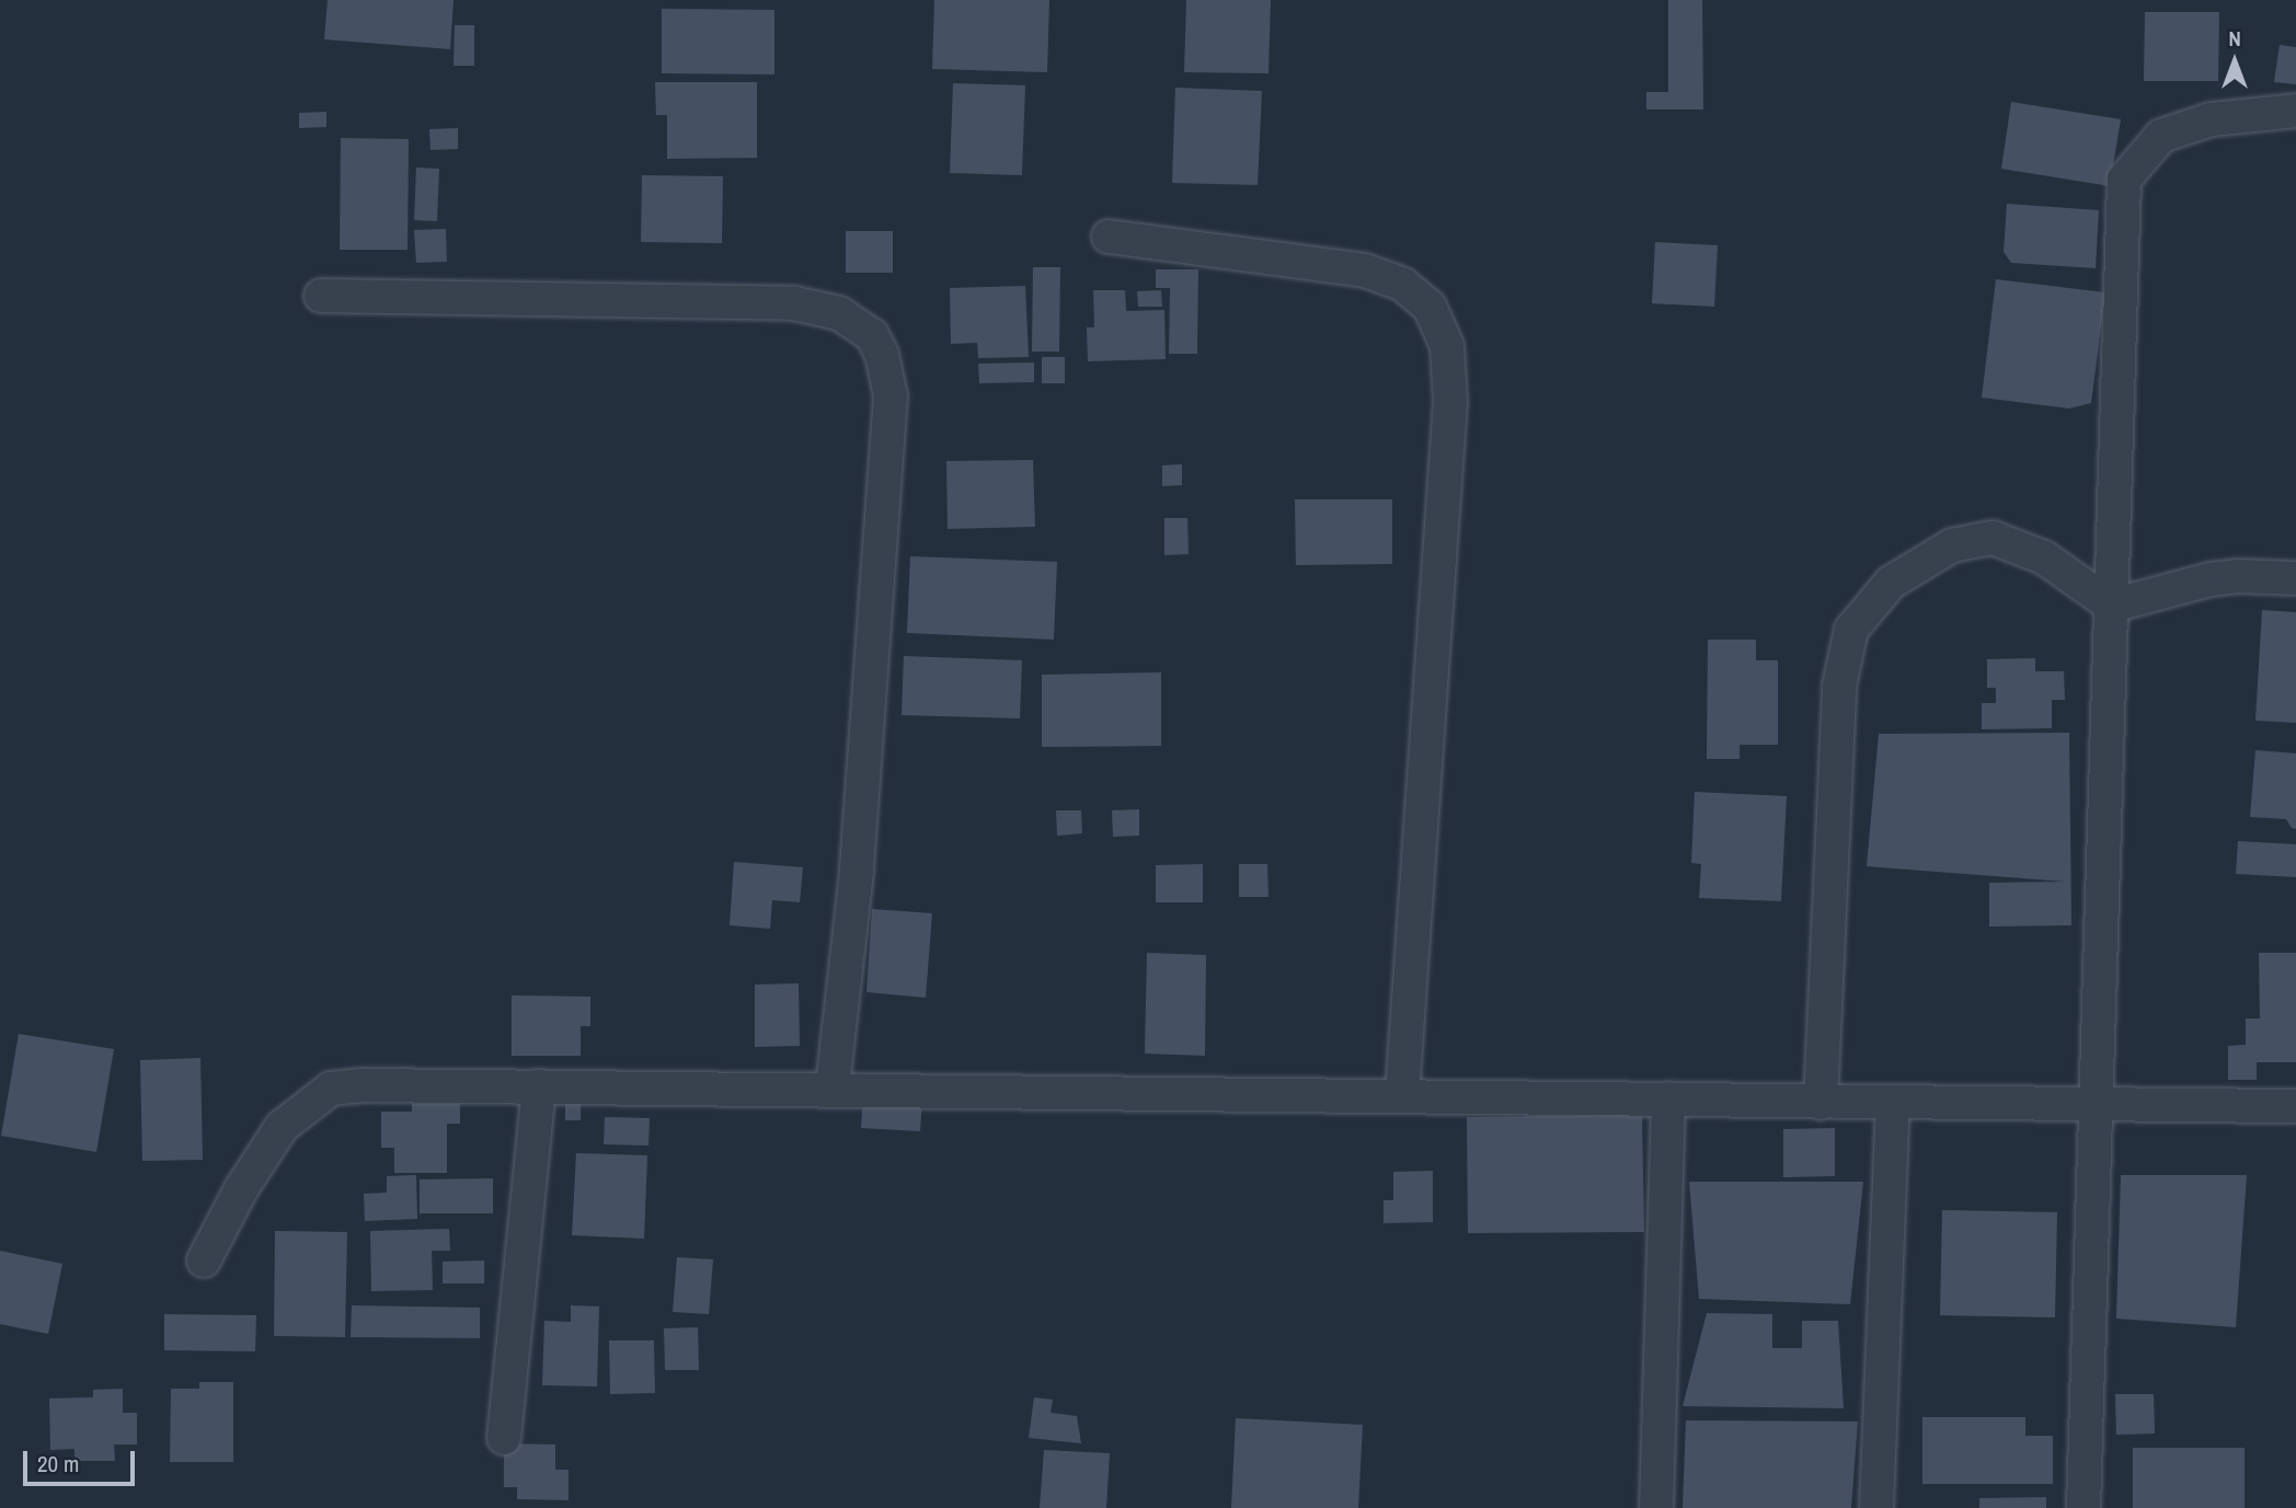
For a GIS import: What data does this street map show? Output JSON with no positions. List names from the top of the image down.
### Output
{
  "scale_bar": "20 m",
  "north": "top"
}
